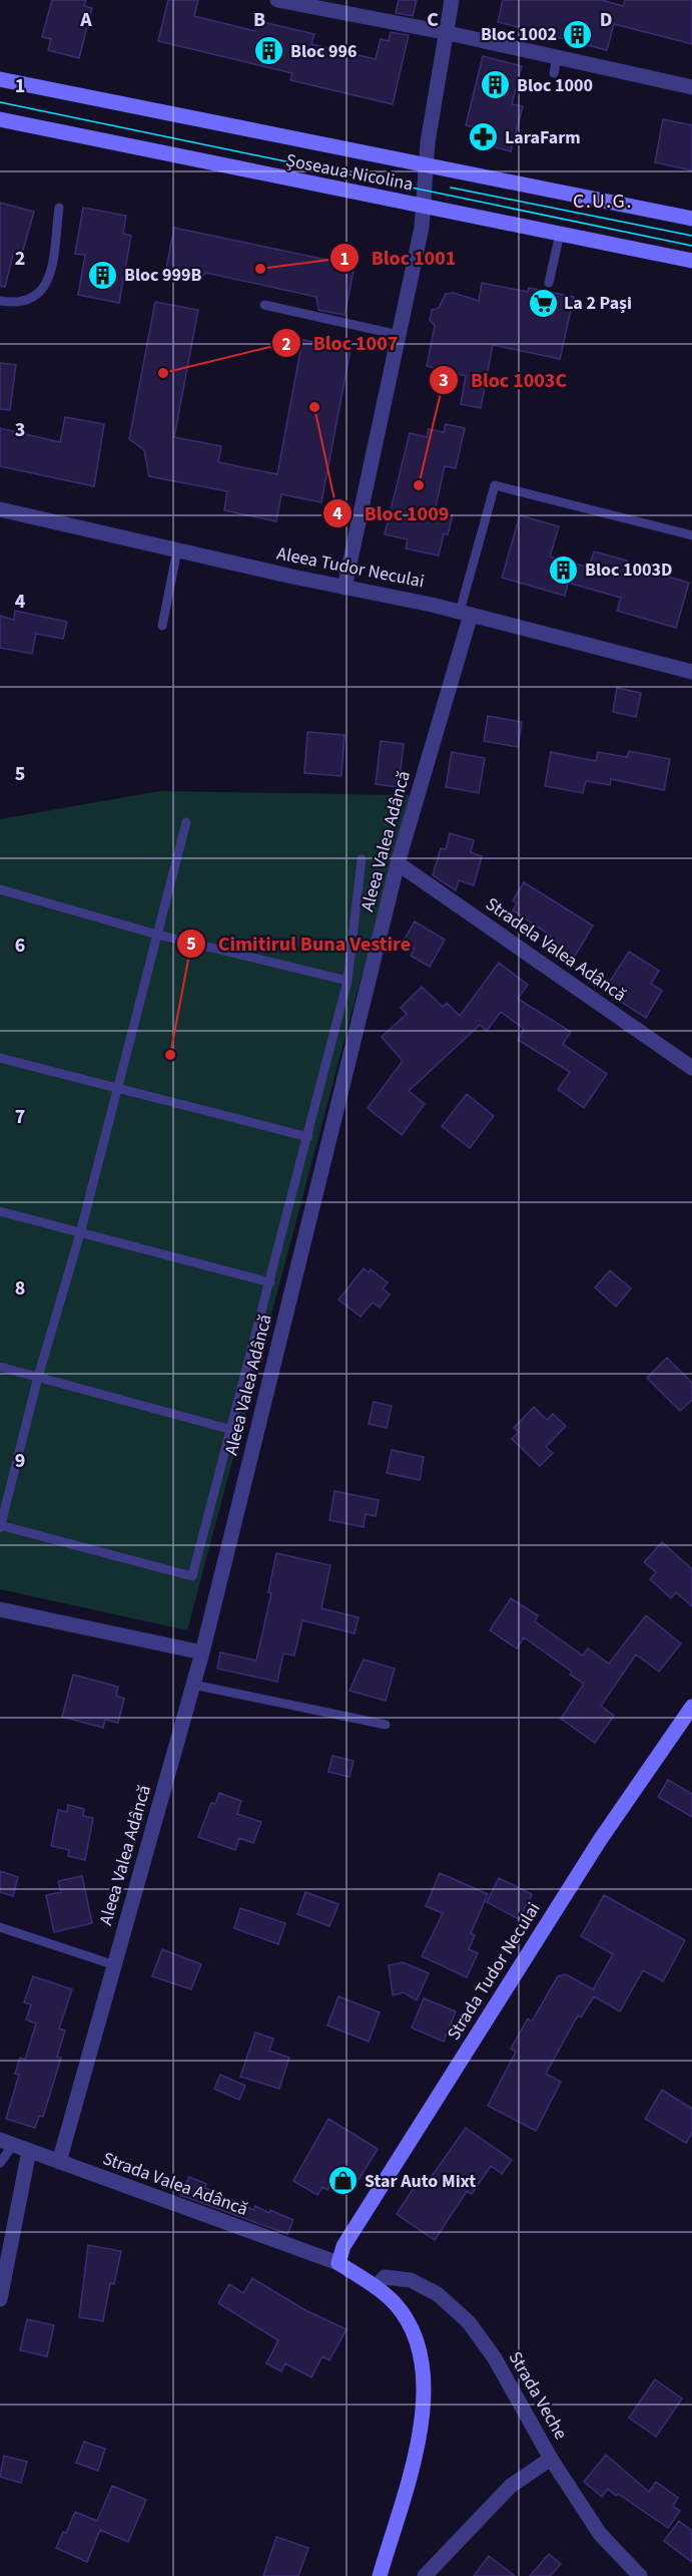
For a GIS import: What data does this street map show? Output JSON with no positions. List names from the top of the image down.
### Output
{
  "streets": {
    "main road": ["Șoseaua Nicolina", "Strada Tudor Neculai"],
    "street": [
      "Aleea Tudor Neculai",
      "Aleea Valea Adâncă",
      "Stradela Valea Adâncă",
      "Strada Valea Adâncă",
      "Strada Veche"
    ]
  },
  "crossings": [
    ["Aleea Tudor Neculai", "Aleea Valea Adâncă"],
    ["Aleea Valea Adâncă", "Stradela Valea Adâncă"],
    ["Aleea Valea Adâncă", "Strada Valea Adâncă"],
    ["Strada Tudor Neculai", "Strada Valea Adâncă"]
  ],
  "districts": ["C.U.G."],
  "places": {
    "building": [
      "Bloc 1002",
      "Bloc 996",
      "Bloc 1000",
      "Bloc 999B",
      "Bloc 1003D"
    ],
    "pharmacy": ["LaraFarm"],
    "other": [
      "Bloc 1001",
      "Bloc 1007",
      "Bloc 1009",
      "Bloc 1003C",
      "Cimitirul Buna Vestire"
    ],
    "supermarket": ["La 2 Pași"],
    "shop": ["Star Auto Mixt"]
  },
  "grid": {
    "columns": [
      "A",
      "B",
      "C",
      "D"
    ],
    "rows": [
      "1",
      "2",
      "3",
      "4",
      "5",
      "6",
      "7",
      "8",
      "9"
    ]
  }
}
